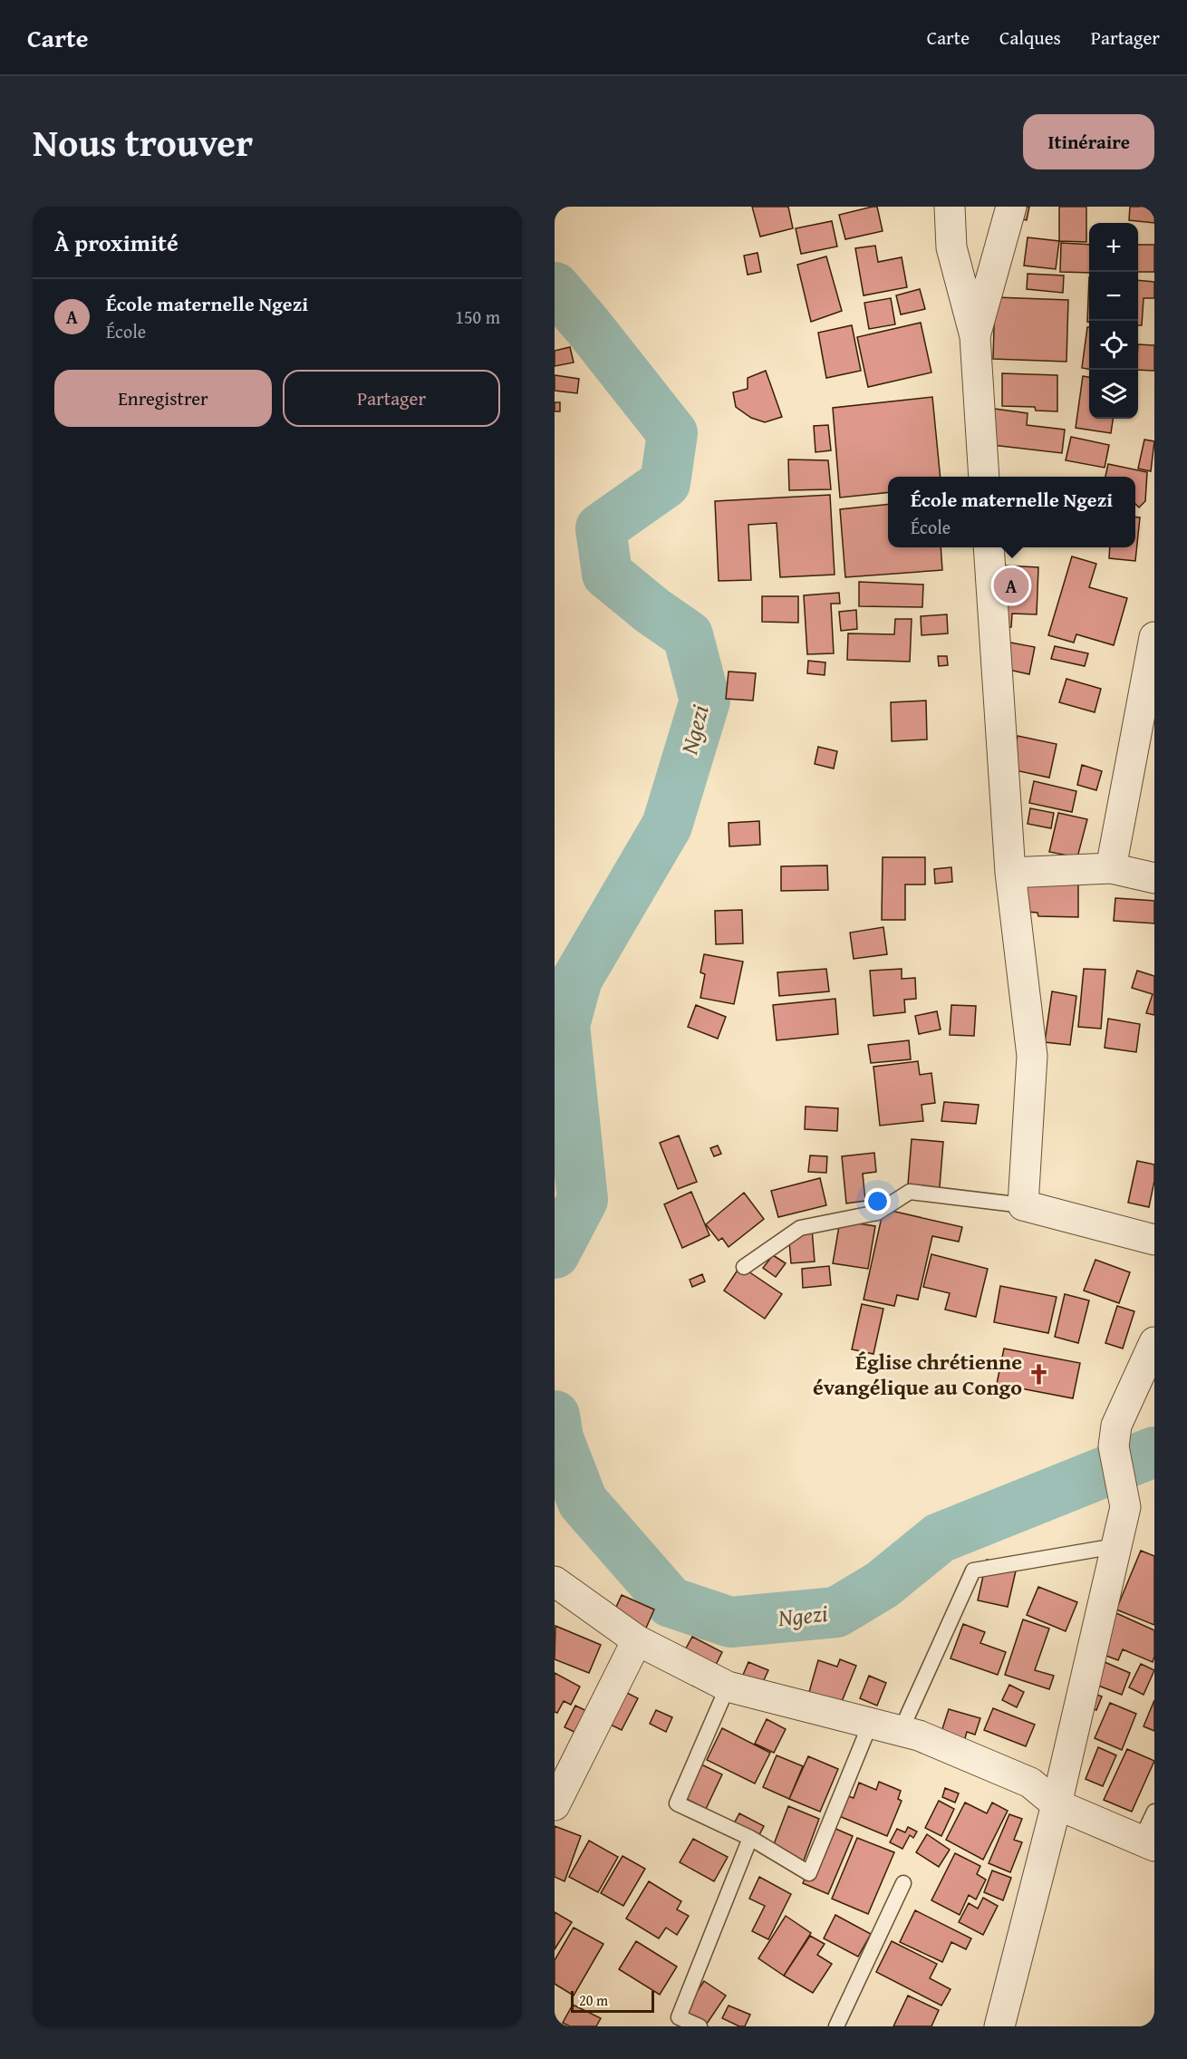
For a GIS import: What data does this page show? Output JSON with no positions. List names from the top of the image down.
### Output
{
  "water": ["Ngezi"],
  "places": {
    "church": ["Église chrétienne évangélique au Congo"]
  },
  "scale_bar": "20 m",
  "page": {
    "header": "Carte",
    "nav": ["Carte", "Calques", "Partager"],
    "title": "Nous trouver",
    "buttons": [
      "Itinéraire",
      ["Enregistrer", "Partager"]
    ],
    "heading": "À proximité",
    "map_buttons": ["+", "−"],
    "list": [
      {
        "mark": "A",
        "name": "École maternelle Ngezi",
        "note": "École",
        "value": "150 m"
      }
    ],
    "popup": ["École maternelle Ngezi", "École"],
    "pins": "A",
    "scale": "20 m"
  }
}
